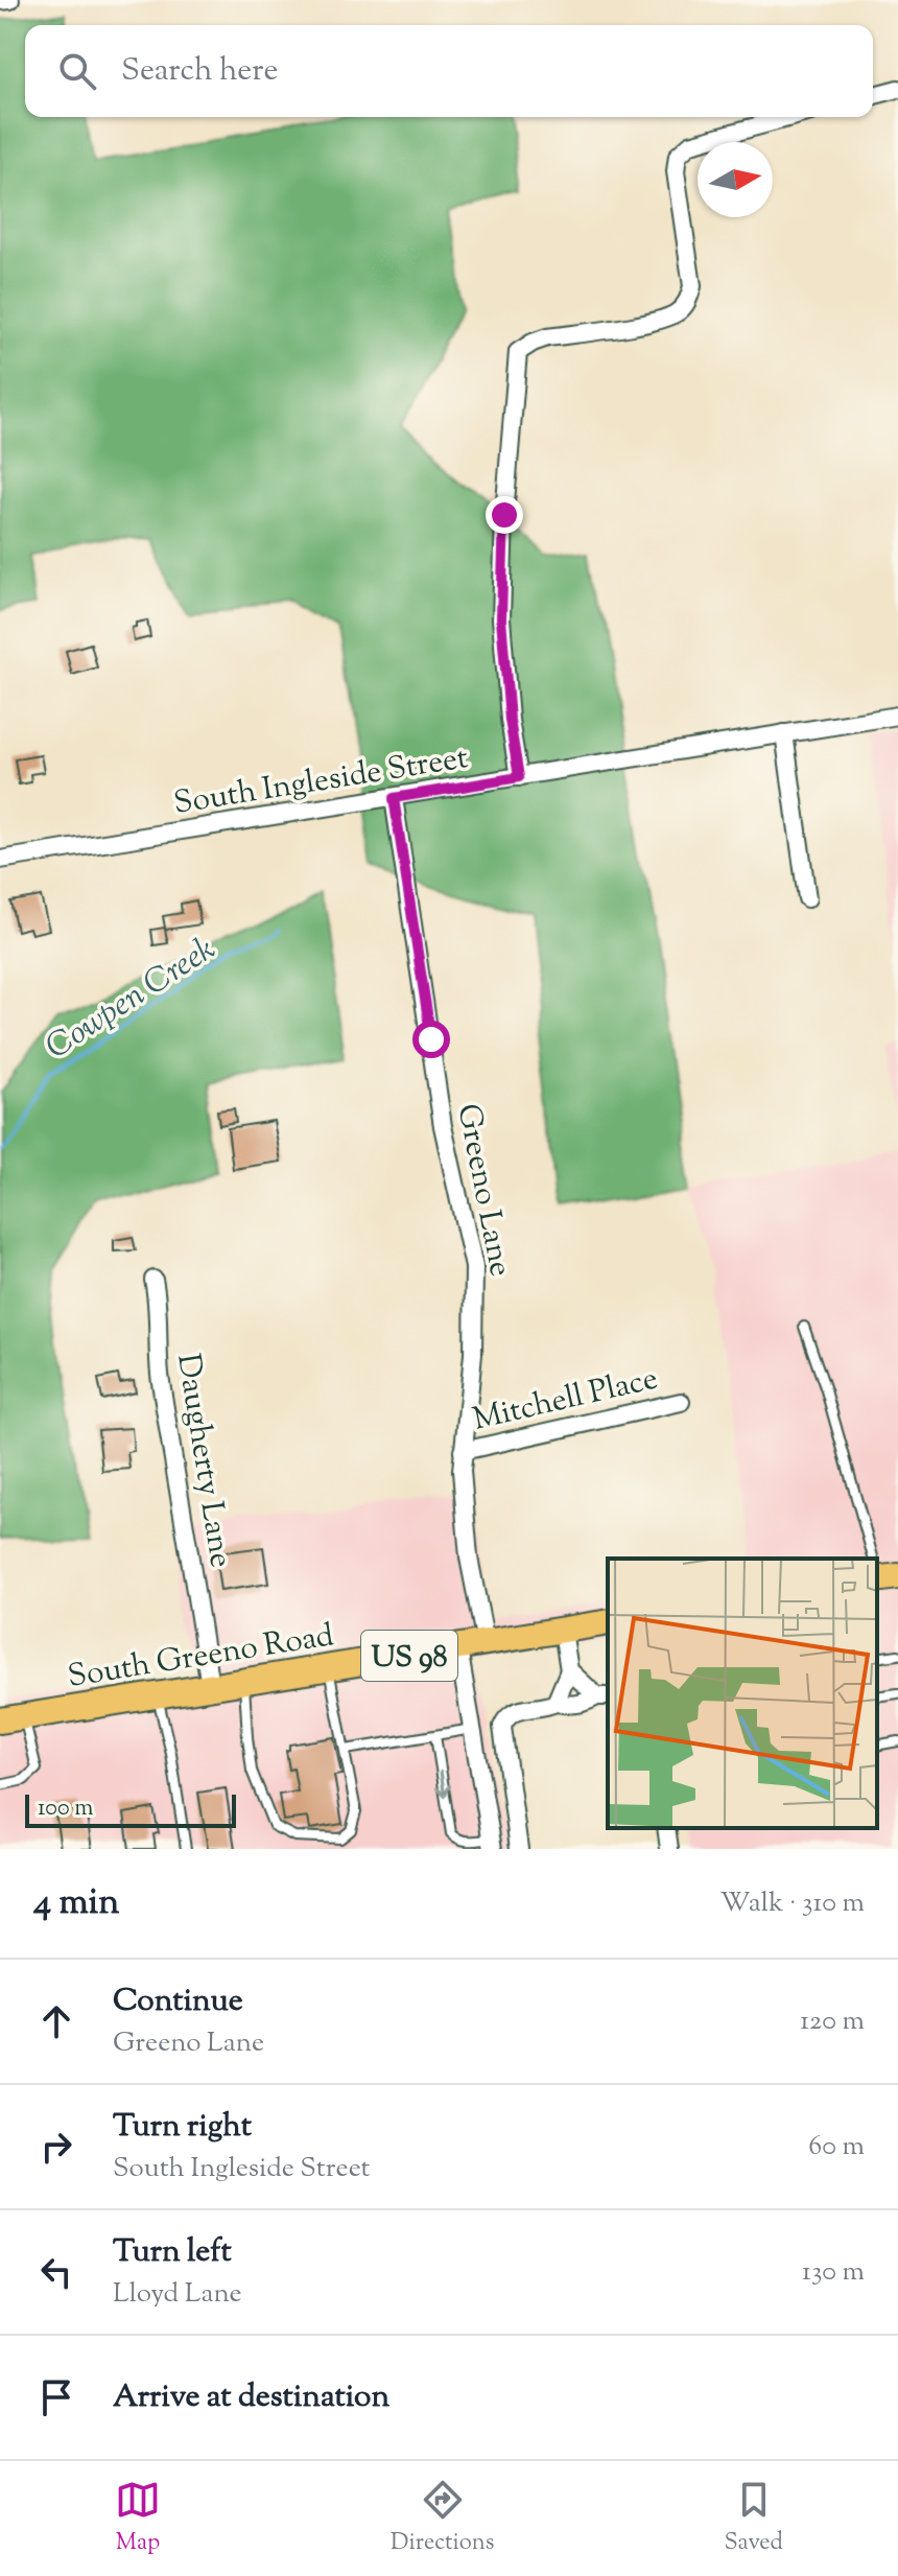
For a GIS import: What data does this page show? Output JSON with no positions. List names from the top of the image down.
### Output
{
  "streets": {
    "main road": ["South Greeno Road", "US 98"],
    "street": [
      "South Ingleside Street",
      "Greeno Lane",
      "Mitchell Place",
      "Daugherty Lane"
    ]
  },
  "crossings": [
    ["South Ingleside Street", "Greeno Lane"],
    ["Greeno Lane", "Mitchell Place"],
    ["Greeno Lane", "South Greeno Road"],
    ["Daugherty Lane", "South Greeno Road"]
  ],
  "water": ["Cowpen Creek"],
  "scale_bar": "100 m",
  "north": "right",
  "page": {
    "search": "Search here",
    "scale": "100 m",
    "heading": ["4 min", "Walk · 310 m"],
    "list": [
      ["Continue", "Greeno Lane", "120 m"],
      ["Turn right", "South Ingleside Street", "60 m"],
      ["Turn left", "Lloyd Lane", "130 m"],
      "Arrive at destination"
    ],
    "nav": ["Map", "Directions", "Saved"]
  }
}
